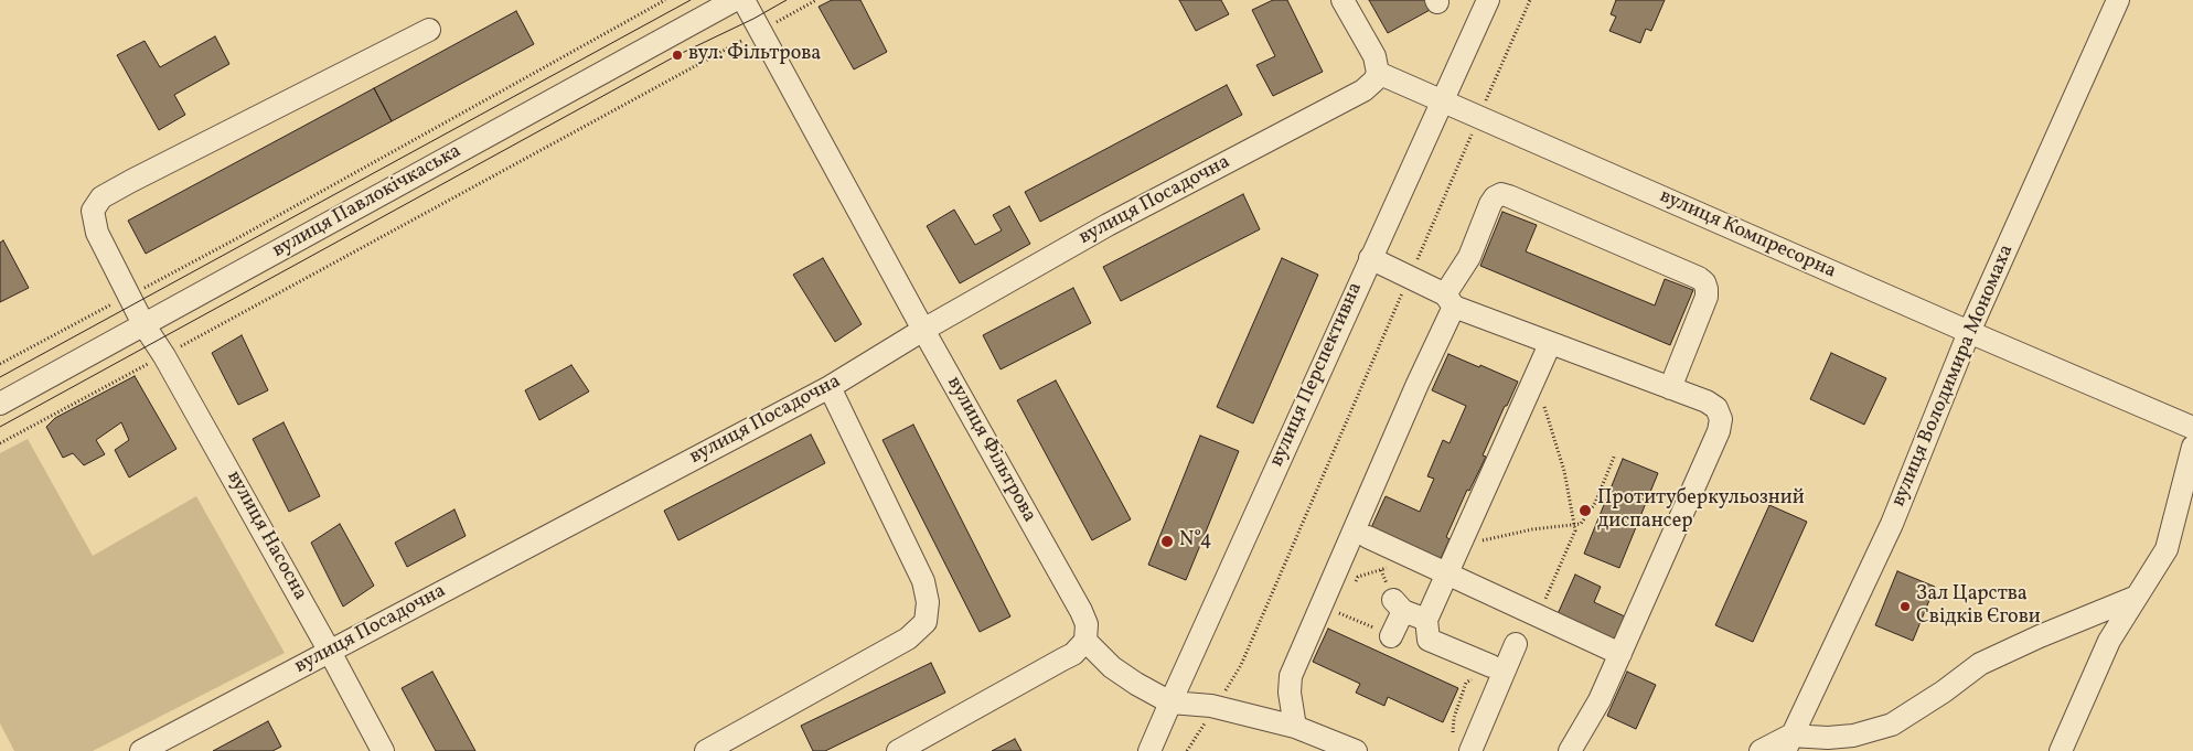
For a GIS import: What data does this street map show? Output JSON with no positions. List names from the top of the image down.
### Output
{
  "streets": {
    "street": [
      "вулиця Посадочна",
      "вулиця Павлокічкаська",
      "вулиця Компресорна",
      "вулиця Перспективна",
      "вулиця Володимира Мономаха",
      "вулиця Фільтрова",
      "вулиця Насосна"
    ]
  },
  "crossings": [
    ["вулиця Посадочна", "вулиця Компресорна"],
    ["вулиця Посадочна", "вулиця Фільтрова"],
    ["вулиця Посадочна", "вулиця Насосна"],
    ["вулиця Павлокічкаська", "вулиця Насосна"],
    ["вулиця Компресорна", "вулиця Перспективна"],
    ["вулиця Компресорна", "вулиця Володимира Мономаха"]
  ],
  "places": [
    "вул. Фільтрова",
    "Протитуберкульозний диспансер",
    "N°4",
    "Зал Царства Свідків Єгови"
  ]
}
